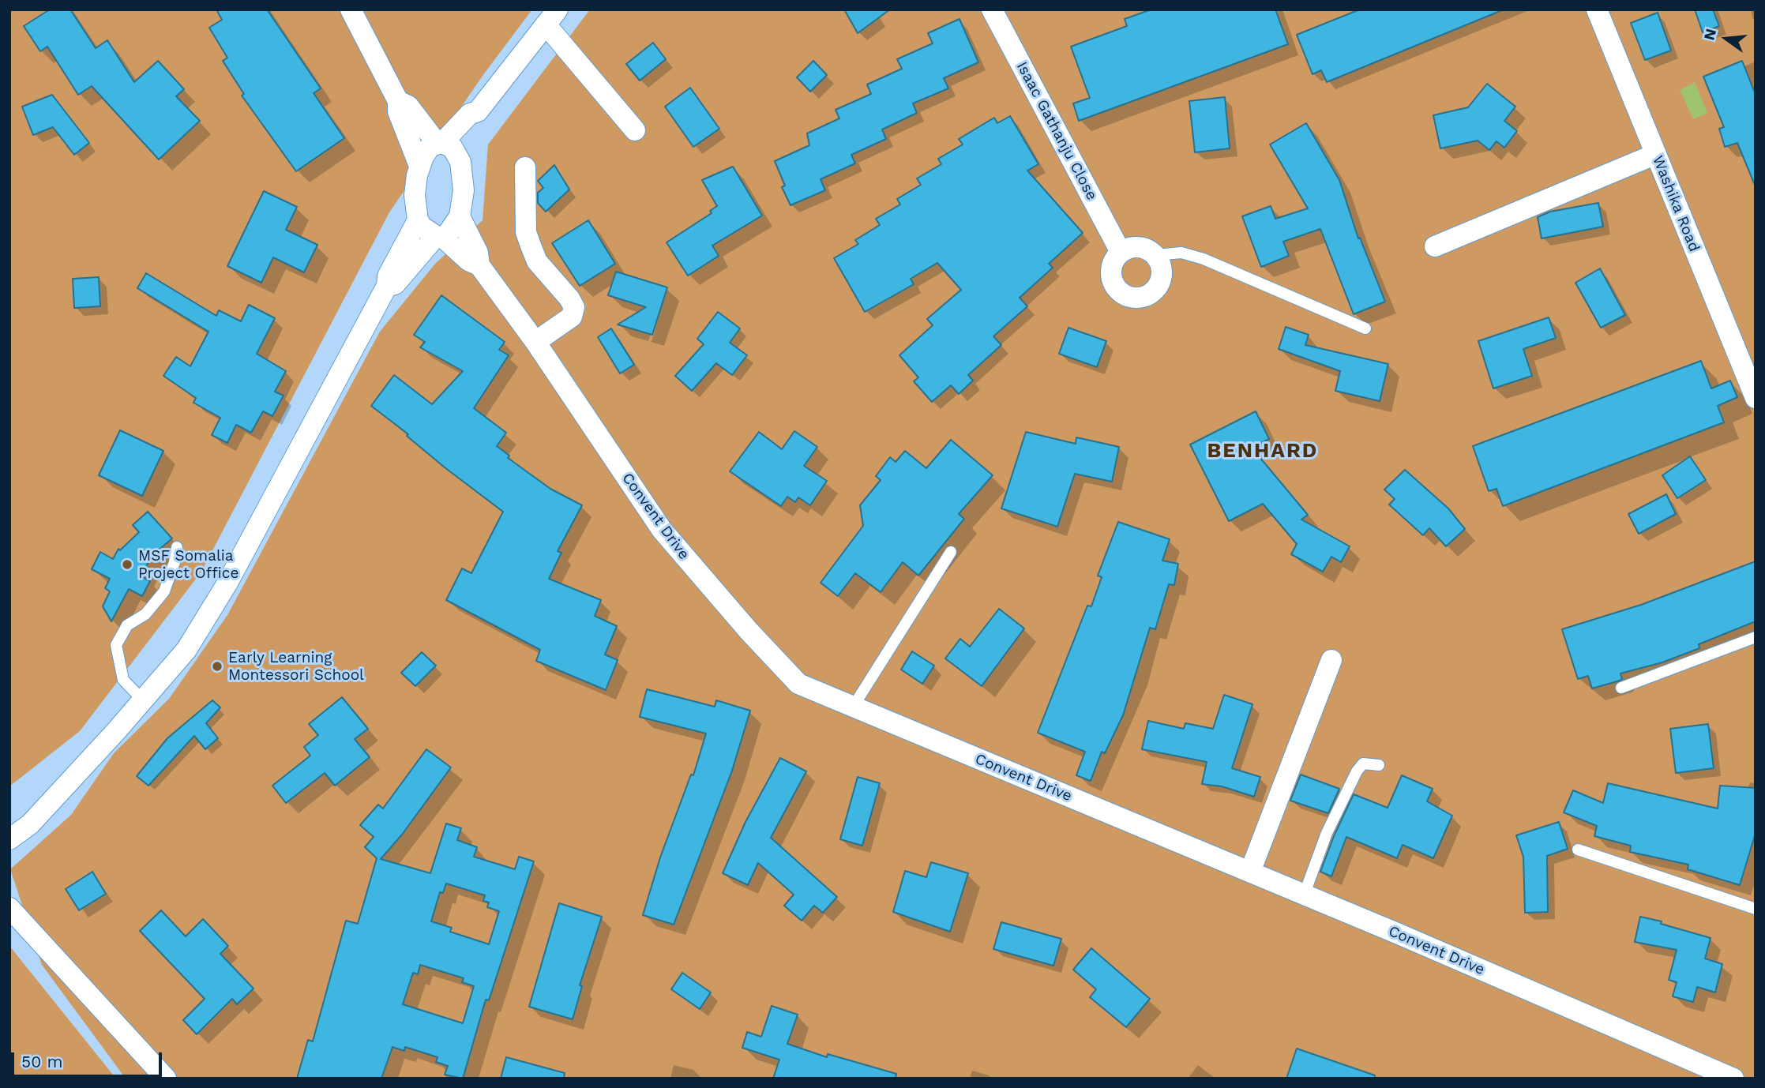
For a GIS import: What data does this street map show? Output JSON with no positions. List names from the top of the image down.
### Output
{
  "streets": {
    "street": ["Isaac Gathanju Close", "Washika Road", "Convent Drive"]
  },
  "districts": ["BENHARD"],
  "places": ["MSF Somalia Project Office", "Early Learning Montessori School"],
  "scale_bar": "50 m",
  "north": "left"
}
